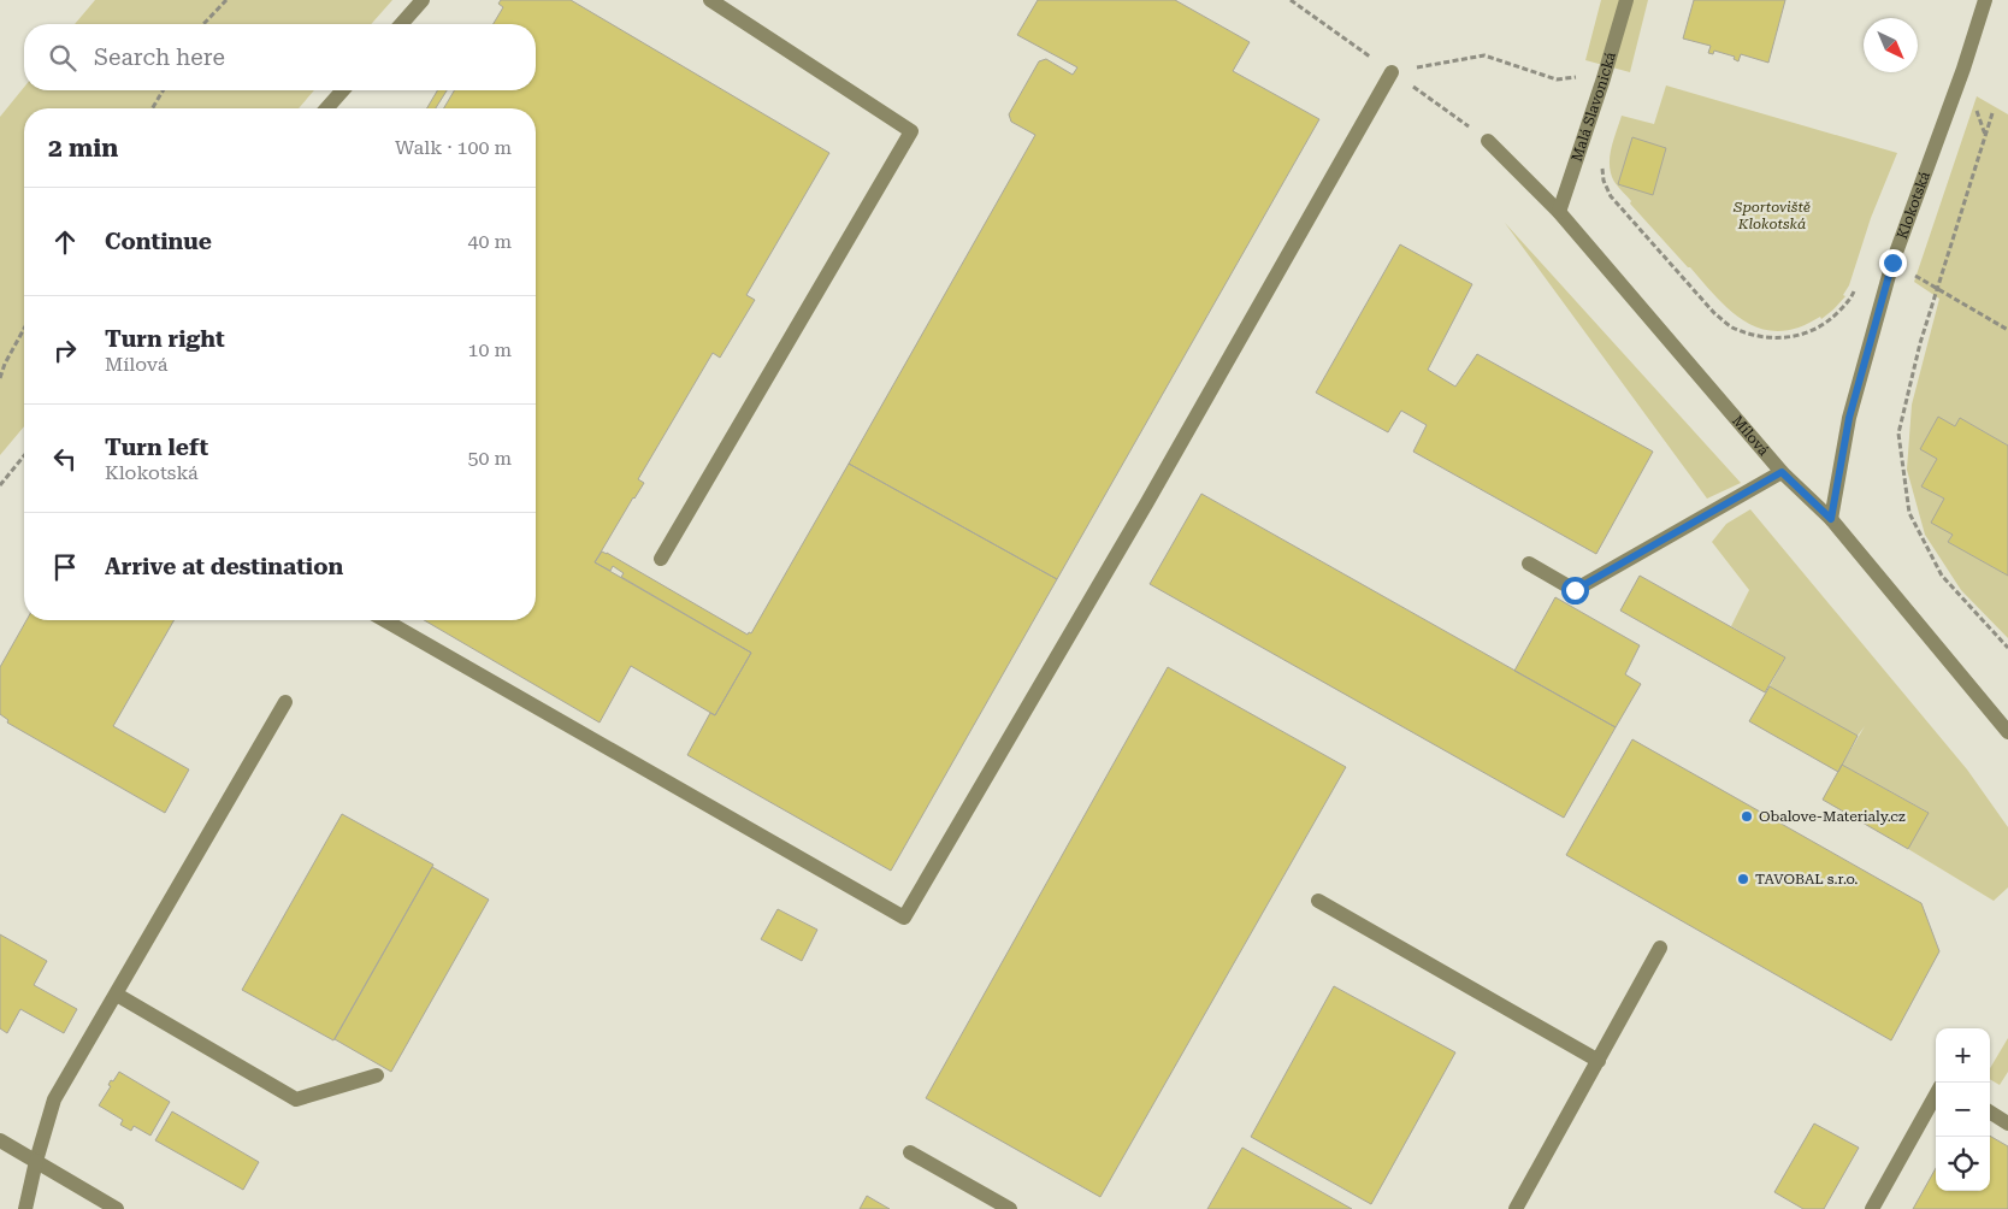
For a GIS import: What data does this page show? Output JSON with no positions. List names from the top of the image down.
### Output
{
  "streets": {
    "street": ["Malá Slavonická", "Klokotská", "Mílová"]
  },
  "crossings": [
    ["Malá Slavonická", "Mílová"],
    ["Klokotská", "Mílová"]
  ],
  "parks": ["Sportoviště Klokotská"],
  "places": ["Obalove-Materialy.cz", "TAVOBAL s.r.o."],
  "north": "bottom right",
  "page": {
    "search": "Search here",
    "heading": ["2 min", "Walk · 100 m"],
    "list": [
      ["Continue", "40 m"],
      ["Turn right", "Mílová", "10 m"],
      ["Turn left", "Klokotská", "50 m"],
      "Arrive at destination"
    ],
    "map_buttons": ["+", "−"]
  }
}
